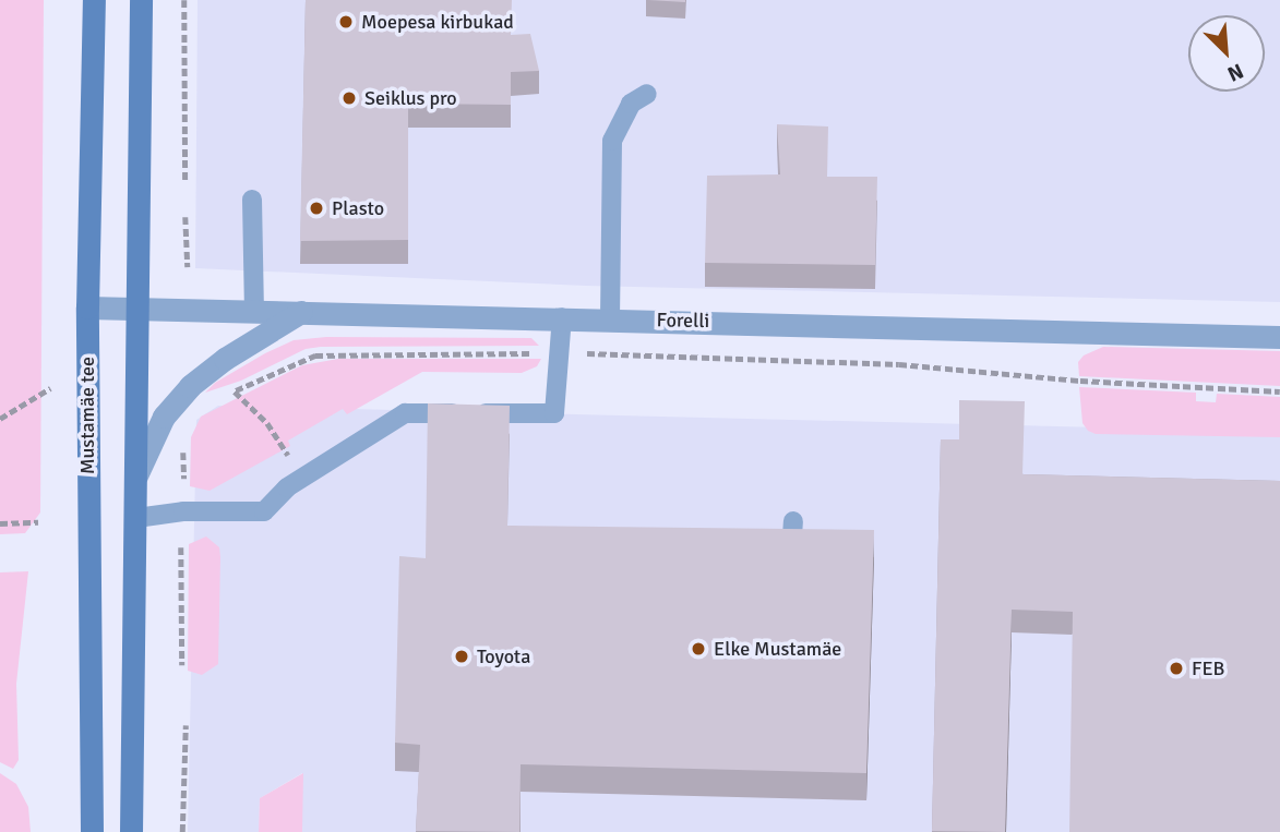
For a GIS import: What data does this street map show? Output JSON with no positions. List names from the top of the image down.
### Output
{
  "streets": {
    "main road": ["Mustamäe tee"],
    "street": ["Forelli"]
  },
  "crossings": [
    ["Forelli", "Mustamäe tee"]
  ],
  "places": [
    "Moepesa kirbukad",
    "Seiklus pro",
    "Plasto",
    "Elke Mustamäe",
    "Toyota",
    "FEB"
  ],
  "north": "bottom right"
}
